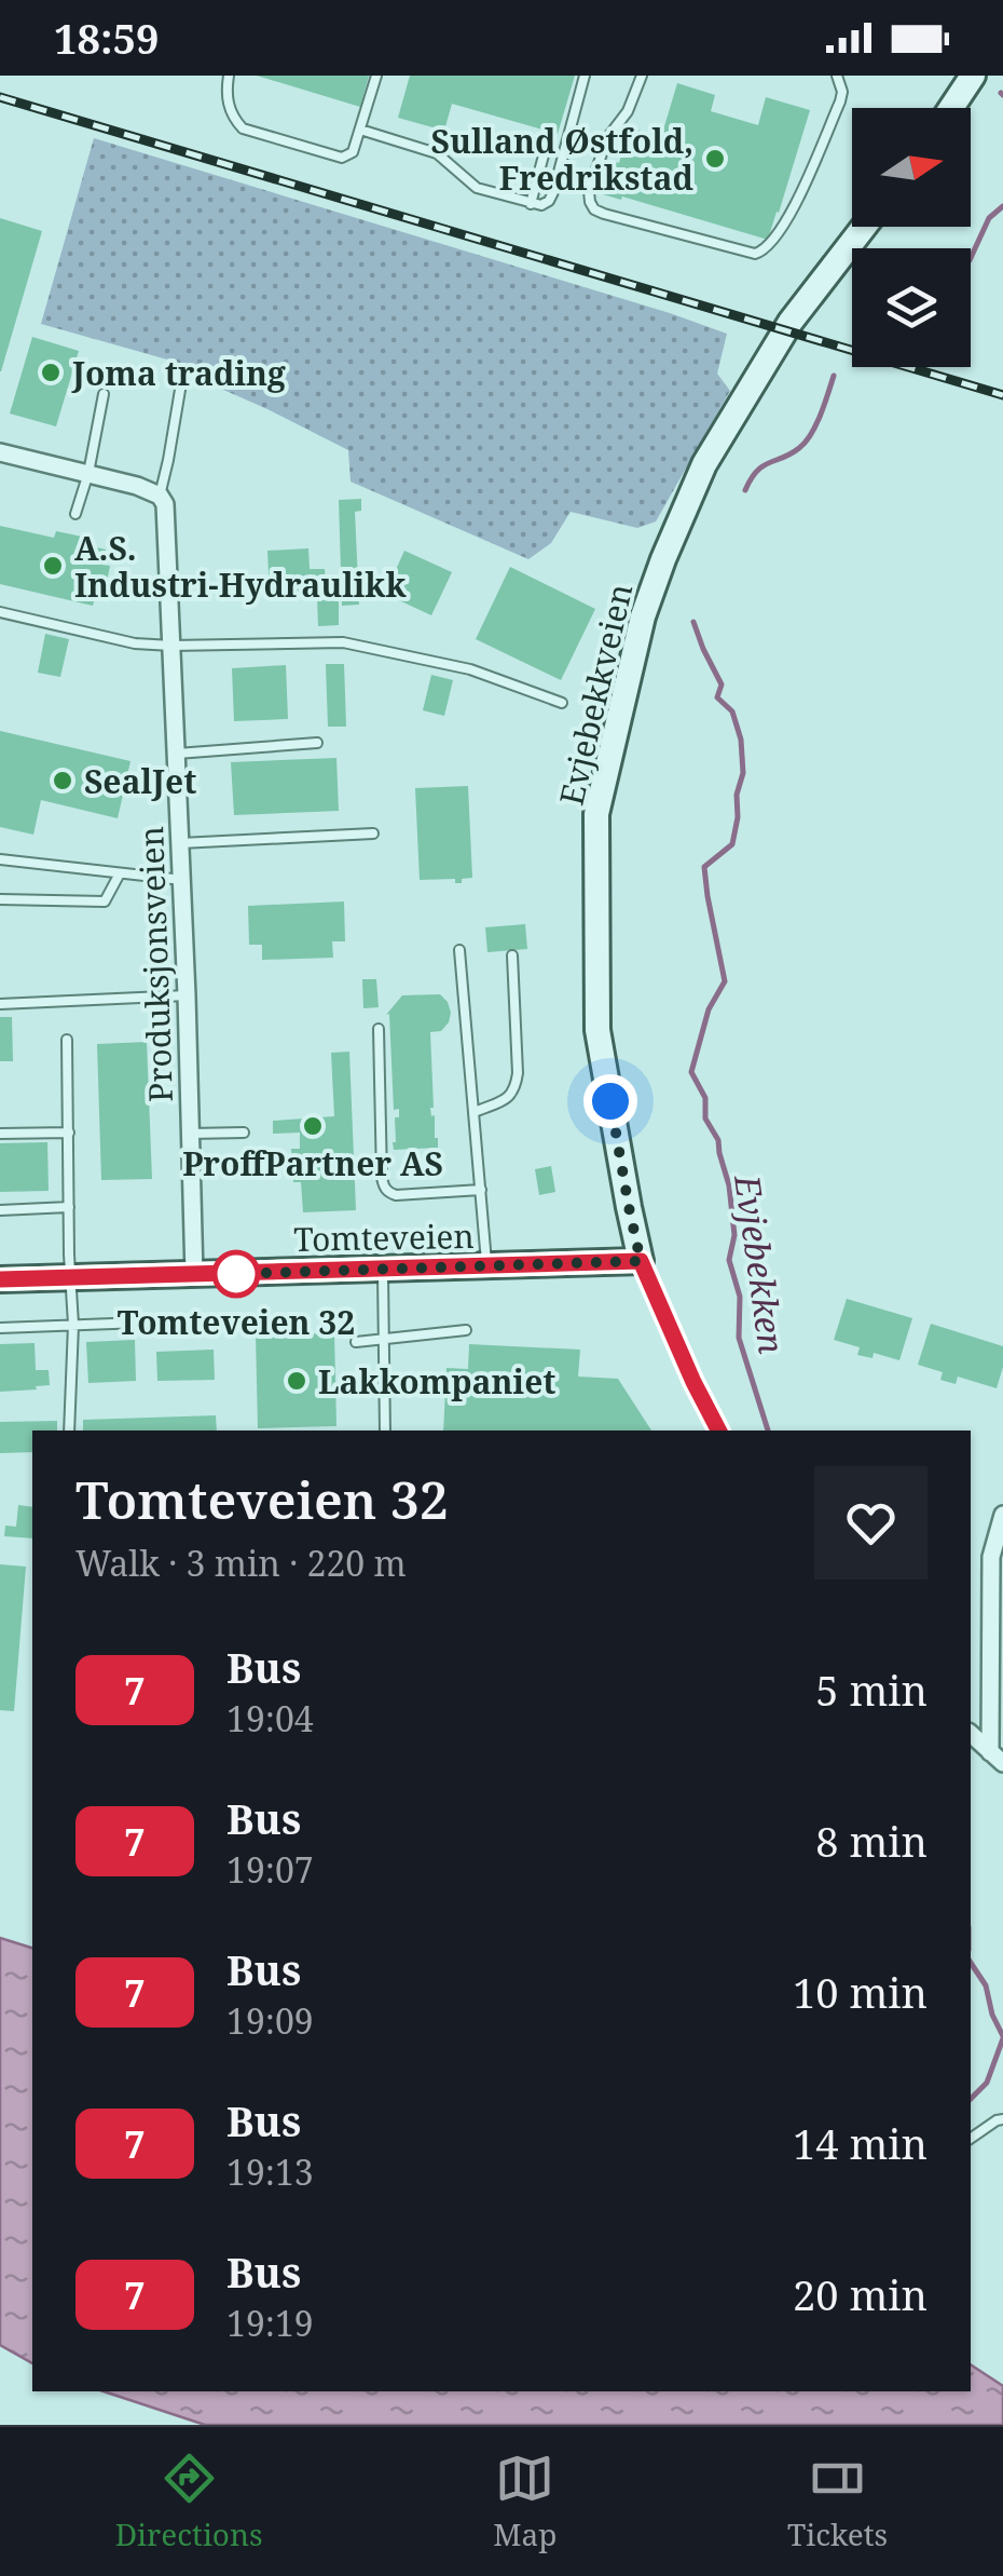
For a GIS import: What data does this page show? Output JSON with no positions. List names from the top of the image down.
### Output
{
  "streets": {
    "street": ["Evjebekkveien", "Produksjonsveien", "Tomteveien"]
  },
  "crossings": [
    ["Evjebekkveien", "Tomteveien"],
    ["Produksjonsveien", "Tomteveien"]
  ],
  "water": ["Evjebekken"],
  "places": [
    "Sulland Østfold, Fredrikstad",
    "Joma trading",
    "A.S. Industri-Hydraulikk",
    "SealJet",
    "ProffPartner AS",
    "Tomteveien 32",
    "Lakkompaniet"
  ],
  "lines": ["bus line 7"],
  "north": "right",
  "page": {
    "status": "18:59",
    "heading": ["Tomteveien 32", "Walk · 3 min · 220 m"],
    "list": [
      {
        "mark": "7",
        "name": "Bus",
        "note": "19:04",
        "value": "5 min"
      },
      {
        "mark": "7",
        "name": "Bus",
        "note": "19:07",
        "value": "8 min"
      },
      {
        "mark": "7",
        "name": "Bus",
        "note": "19:09",
        "value": "10 min"
      },
      {
        "mark": "7",
        "name": "Bus",
        "note": "19:13",
        "value": "14 min"
      },
      {
        "mark": "7",
        "name": "Bus",
        "note": "19:19",
        "value": "20 min"
      }
    ],
    "tabs": ["Directions", "Map", "Tickets"]
  }
}
